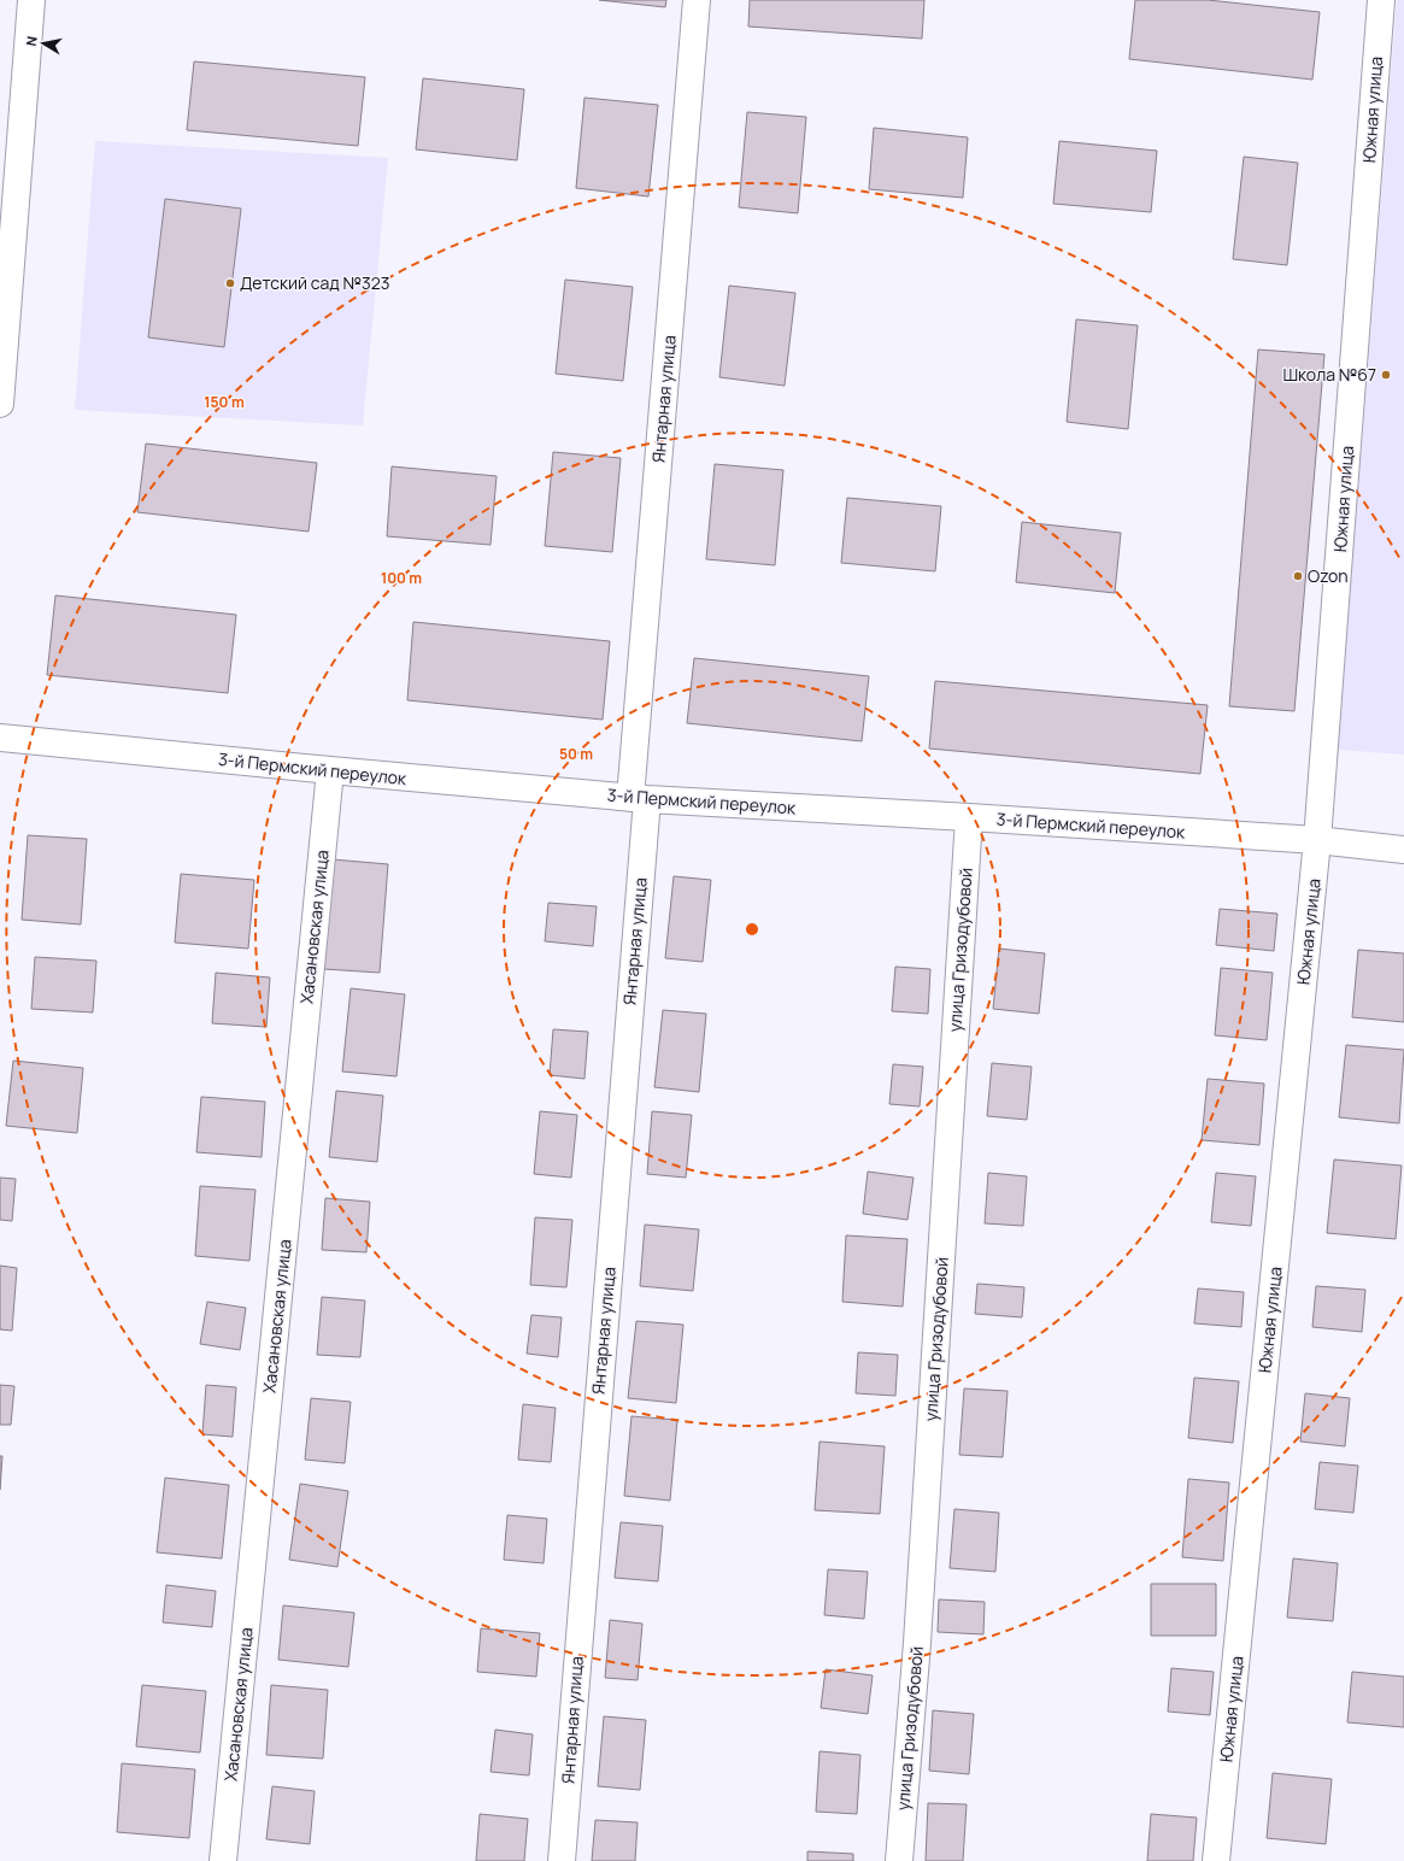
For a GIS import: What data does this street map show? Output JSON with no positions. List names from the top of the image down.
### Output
{
  "streets": {
    "street": [
      "Южная улица",
      "Янтарная улица",
      "3-й Пермский переулок",
      "Хасановская улица",
      "улица Гризодубовой"
    ]
  },
  "crossings": [
    ["Южная улица", "3-й Пермский переулок"],
    ["Янтарная улица", "3-й Пермский переулок"],
    ["3-й Пермский переулок", "Хасановская улица"],
    ["3-й Пермский переулок", "улица Гризодубовой"]
  ],
  "places": ["Детский сад №323", "Школа №67", "Ozon"],
  "north": "left",
  "rings": ["150 m", "100 m", "50 m"]
}
